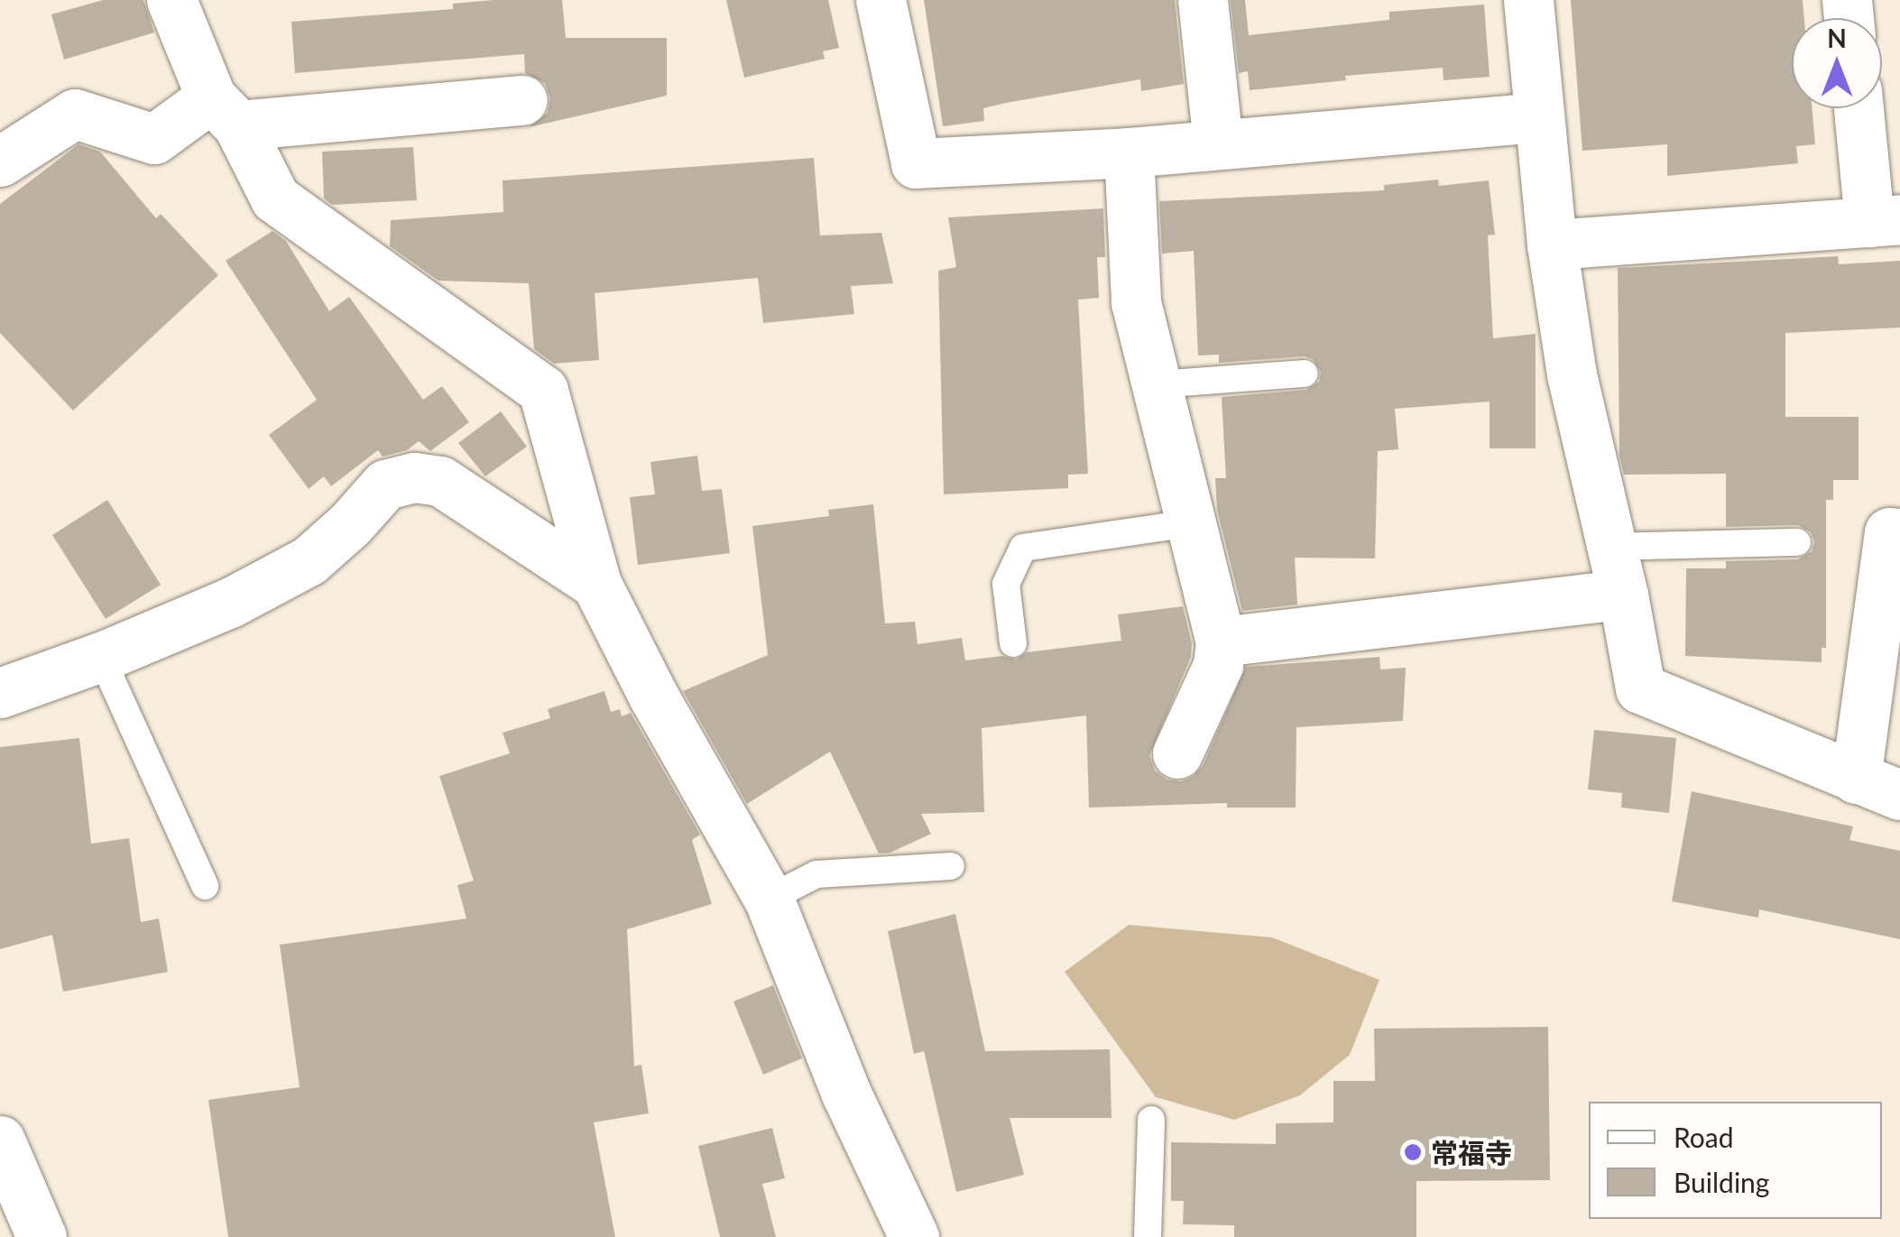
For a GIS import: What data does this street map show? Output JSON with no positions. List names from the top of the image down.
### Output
{
  "places": ["常福寺"],
  "legend": ["Road", "Building"],
  "north": "top"
}
